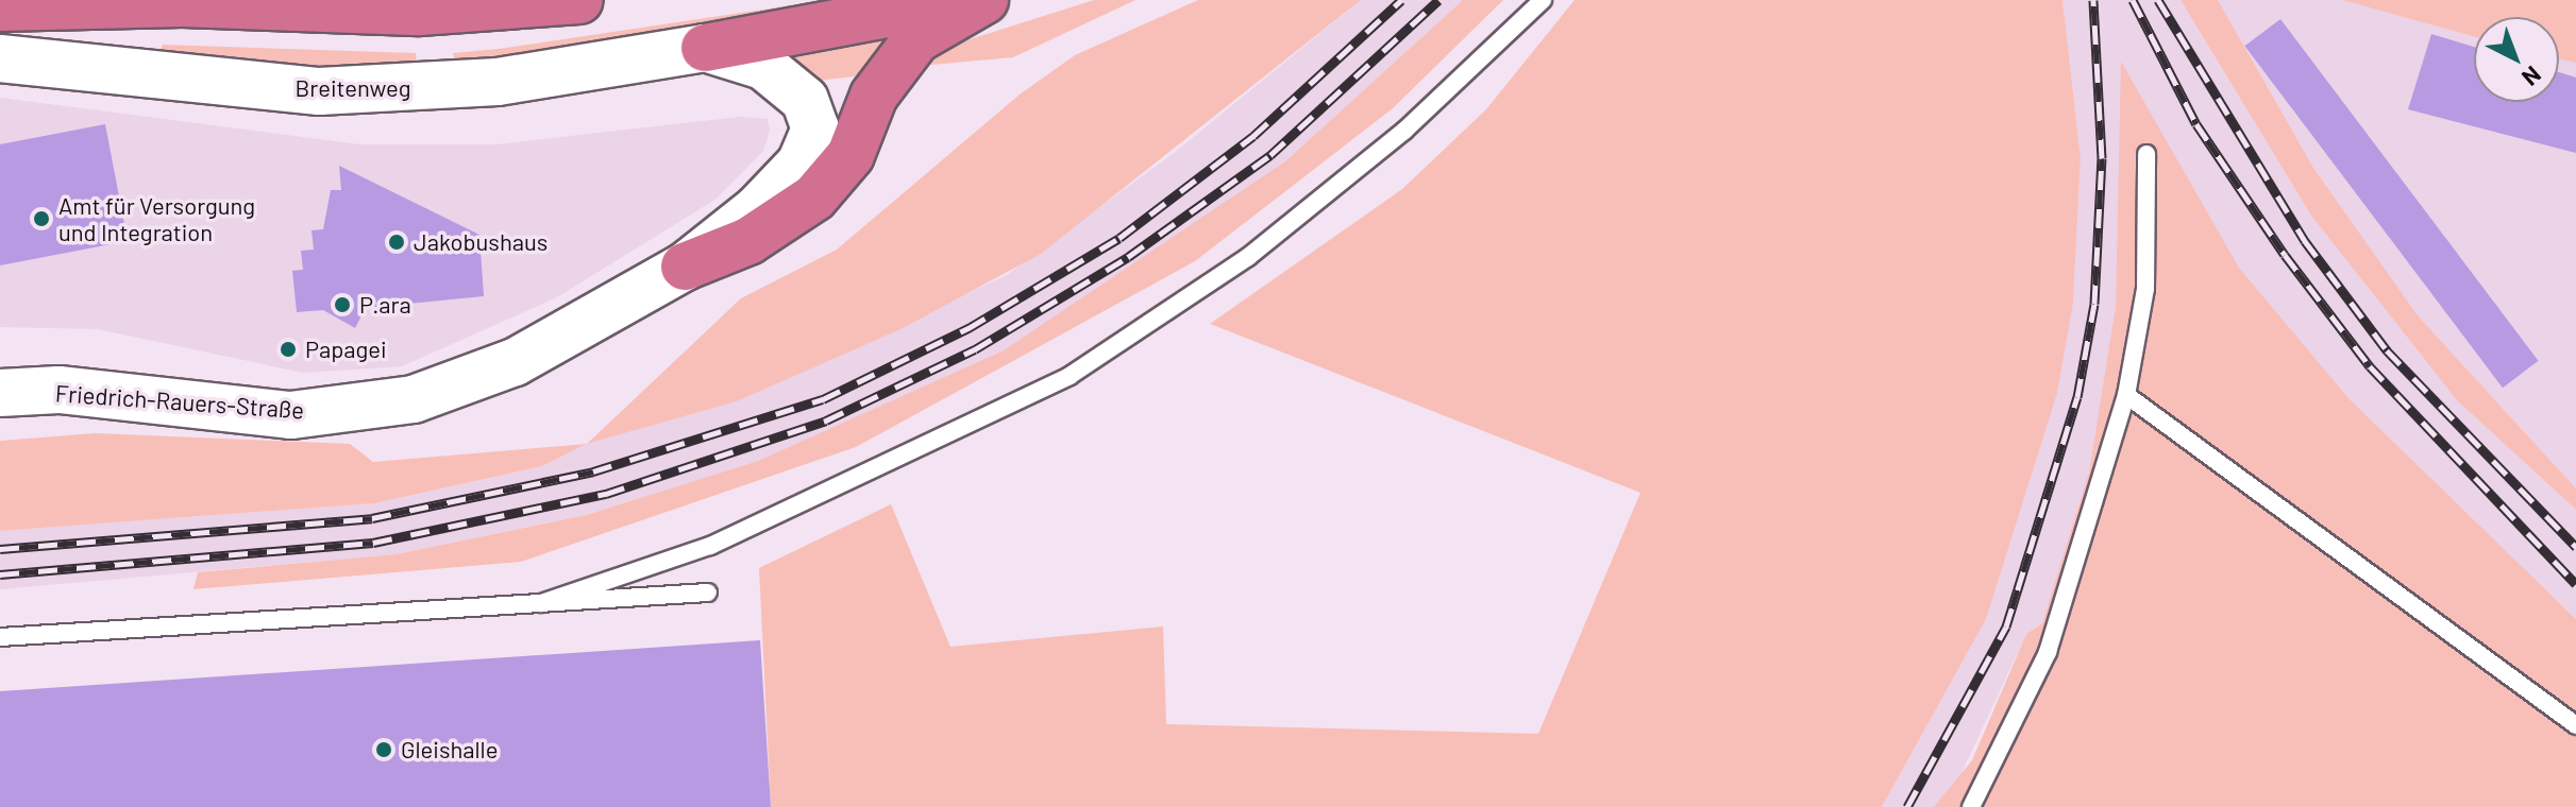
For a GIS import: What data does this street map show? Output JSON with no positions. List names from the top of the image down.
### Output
{
  "streets": {
    "main road": ["Breitenweg", "Friedrich-Rauers-Straße"]
  },
  "crossings": [
    ["Breitenweg", "Friedrich-Rauers-Straße"]
  ],
  "places": [
    "Amt für Versorgung und Integration",
    "Jakobushaus",
    "P.ara",
    "Papagei",
    "Gleishalle"
  ],
  "north": "bottom right"
}
